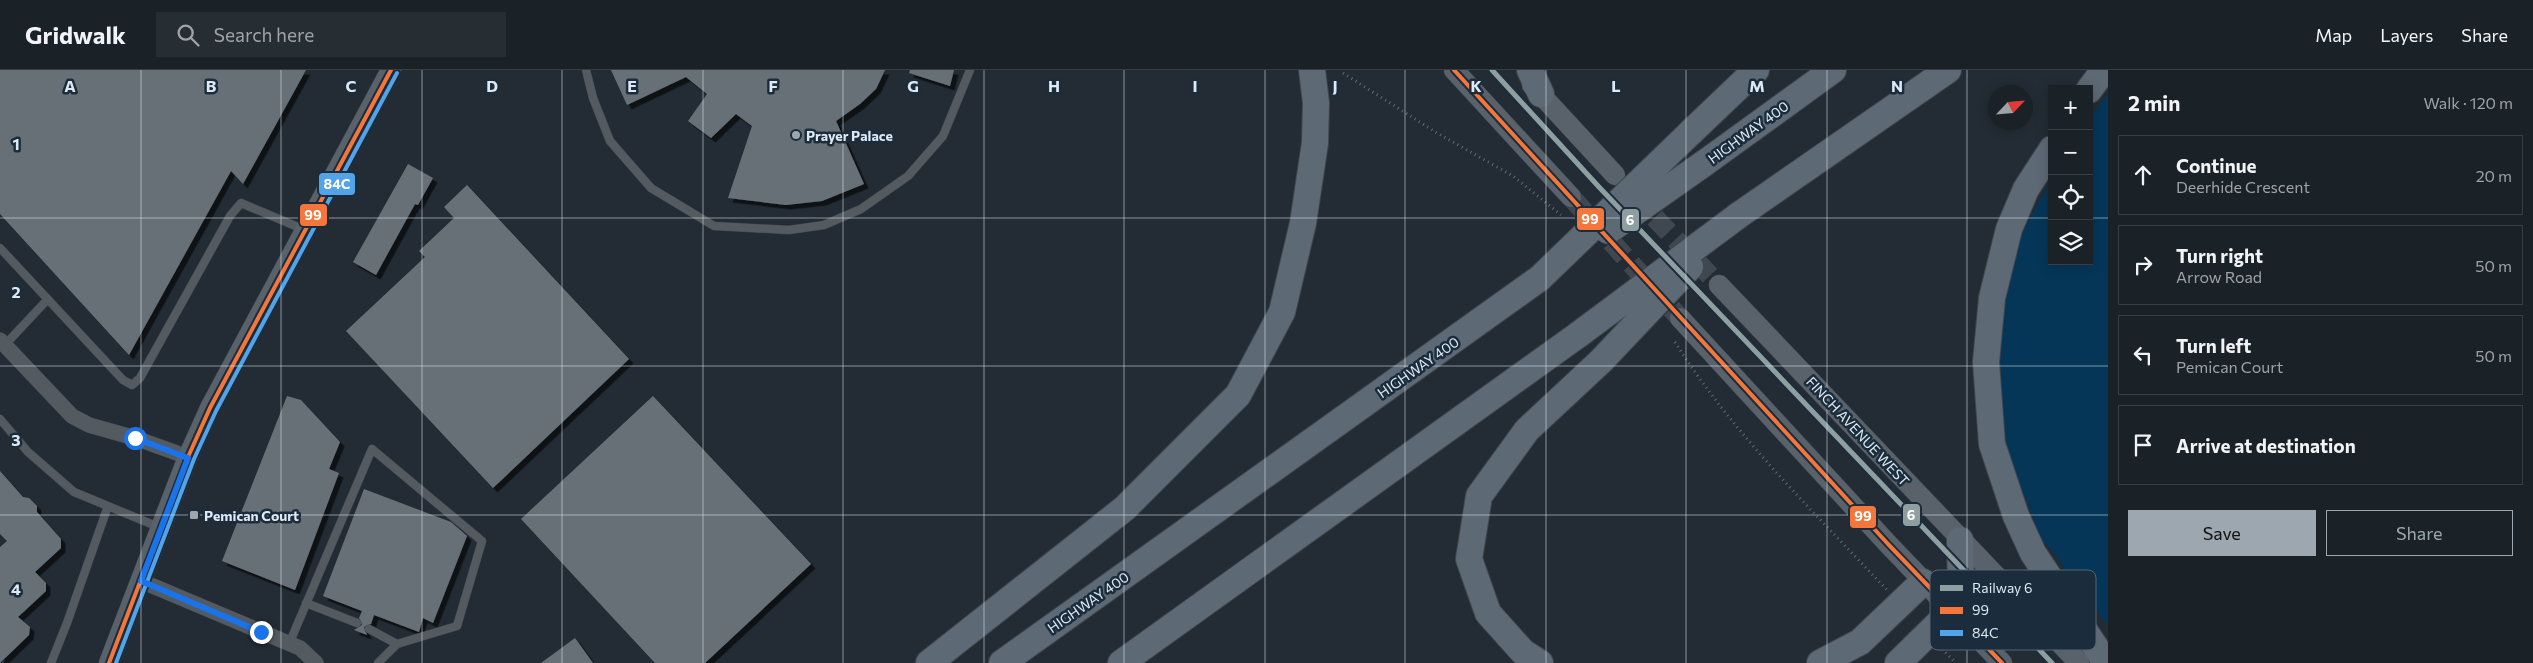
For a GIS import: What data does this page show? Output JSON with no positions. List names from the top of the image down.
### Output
{
  "streets": {
    "highway": ["HIGHWAY 400"],
    "main road": ["FINCH AVENUE WEST"]
  },
  "places": {
    "other": ["Prayer Palace"],
    "transit": ["Pemican Court"]
  },
  "lines": ["rail line 6", "transit line 99", "transit line 84C"],
  "legend": ["Railway 6", "99", "84C"],
  "north": "top right",
  "page": {
    "header": "Gridwalk",
    "search": "Search here",
    "nav": ["Map", "Layers", "Share"],
    "heading": ["2 min", "Walk · 120 m"],
    "map_buttons": ["+", "−"],
    "list": [
      ["Continue", "Deerhide Crescent", "20 m"],
      ["Turn right", "Arrow Road", "50 m"],
      ["Turn left", "Pemican Court", "50 m"],
      "Arrive at destination"
    ],
    "buttons": ["Save", "Share"]
  },
  "grid": {
    "columns": [
      "A",
      "B",
      "C",
      "D",
      "E",
      "F",
      "G",
      "H",
      "I",
      "J",
      "K",
      "L",
      "M",
      "N"
    ],
    "rows": [
      "1",
      "2",
      "3",
      "4"
    ]
  }
}
